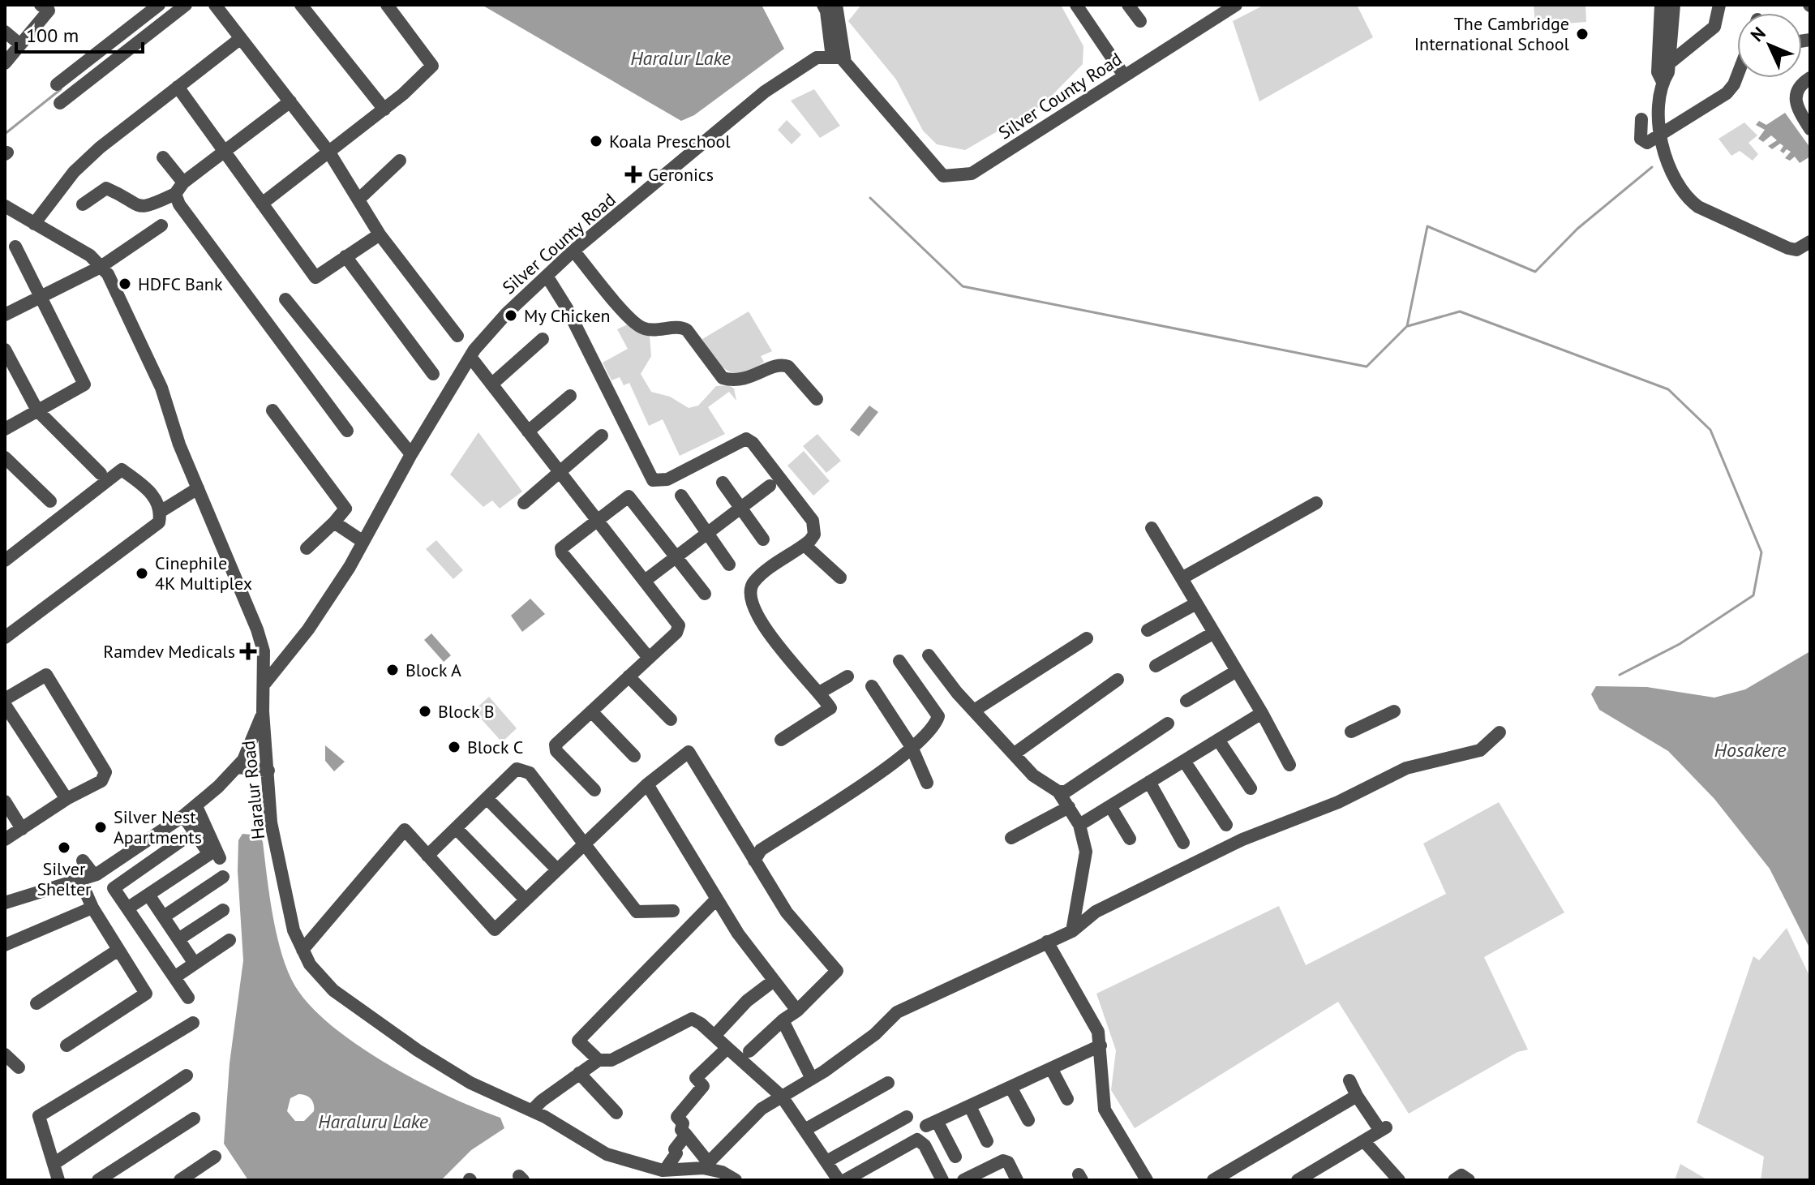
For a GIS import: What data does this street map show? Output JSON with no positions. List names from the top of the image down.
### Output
{
  "streets": {
    "street": ["Silver County Road", "Haralur Road"]
  },
  "crossings": [
    ["Silver County Road", "Haralur Road"]
  ],
  "water": ["Haralur Lake", "Hosakere", "Haraluru Lake"],
  "places": {
    "other": [
      "The Cambridge International School",
      "Koala Preschool",
      "HDFC Bank",
      "My Chicken",
      "Cinephile 4K Multiplex",
      "Block A",
      "Block B",
      "Block C",
      "Silver Nest Apartments",
      "Silver Shelter"
    ],
    "health": ["Geronics", "Ramdev Medicals"]
  },
  "scale_bar": "100 m",
  "north": "top left"
}
